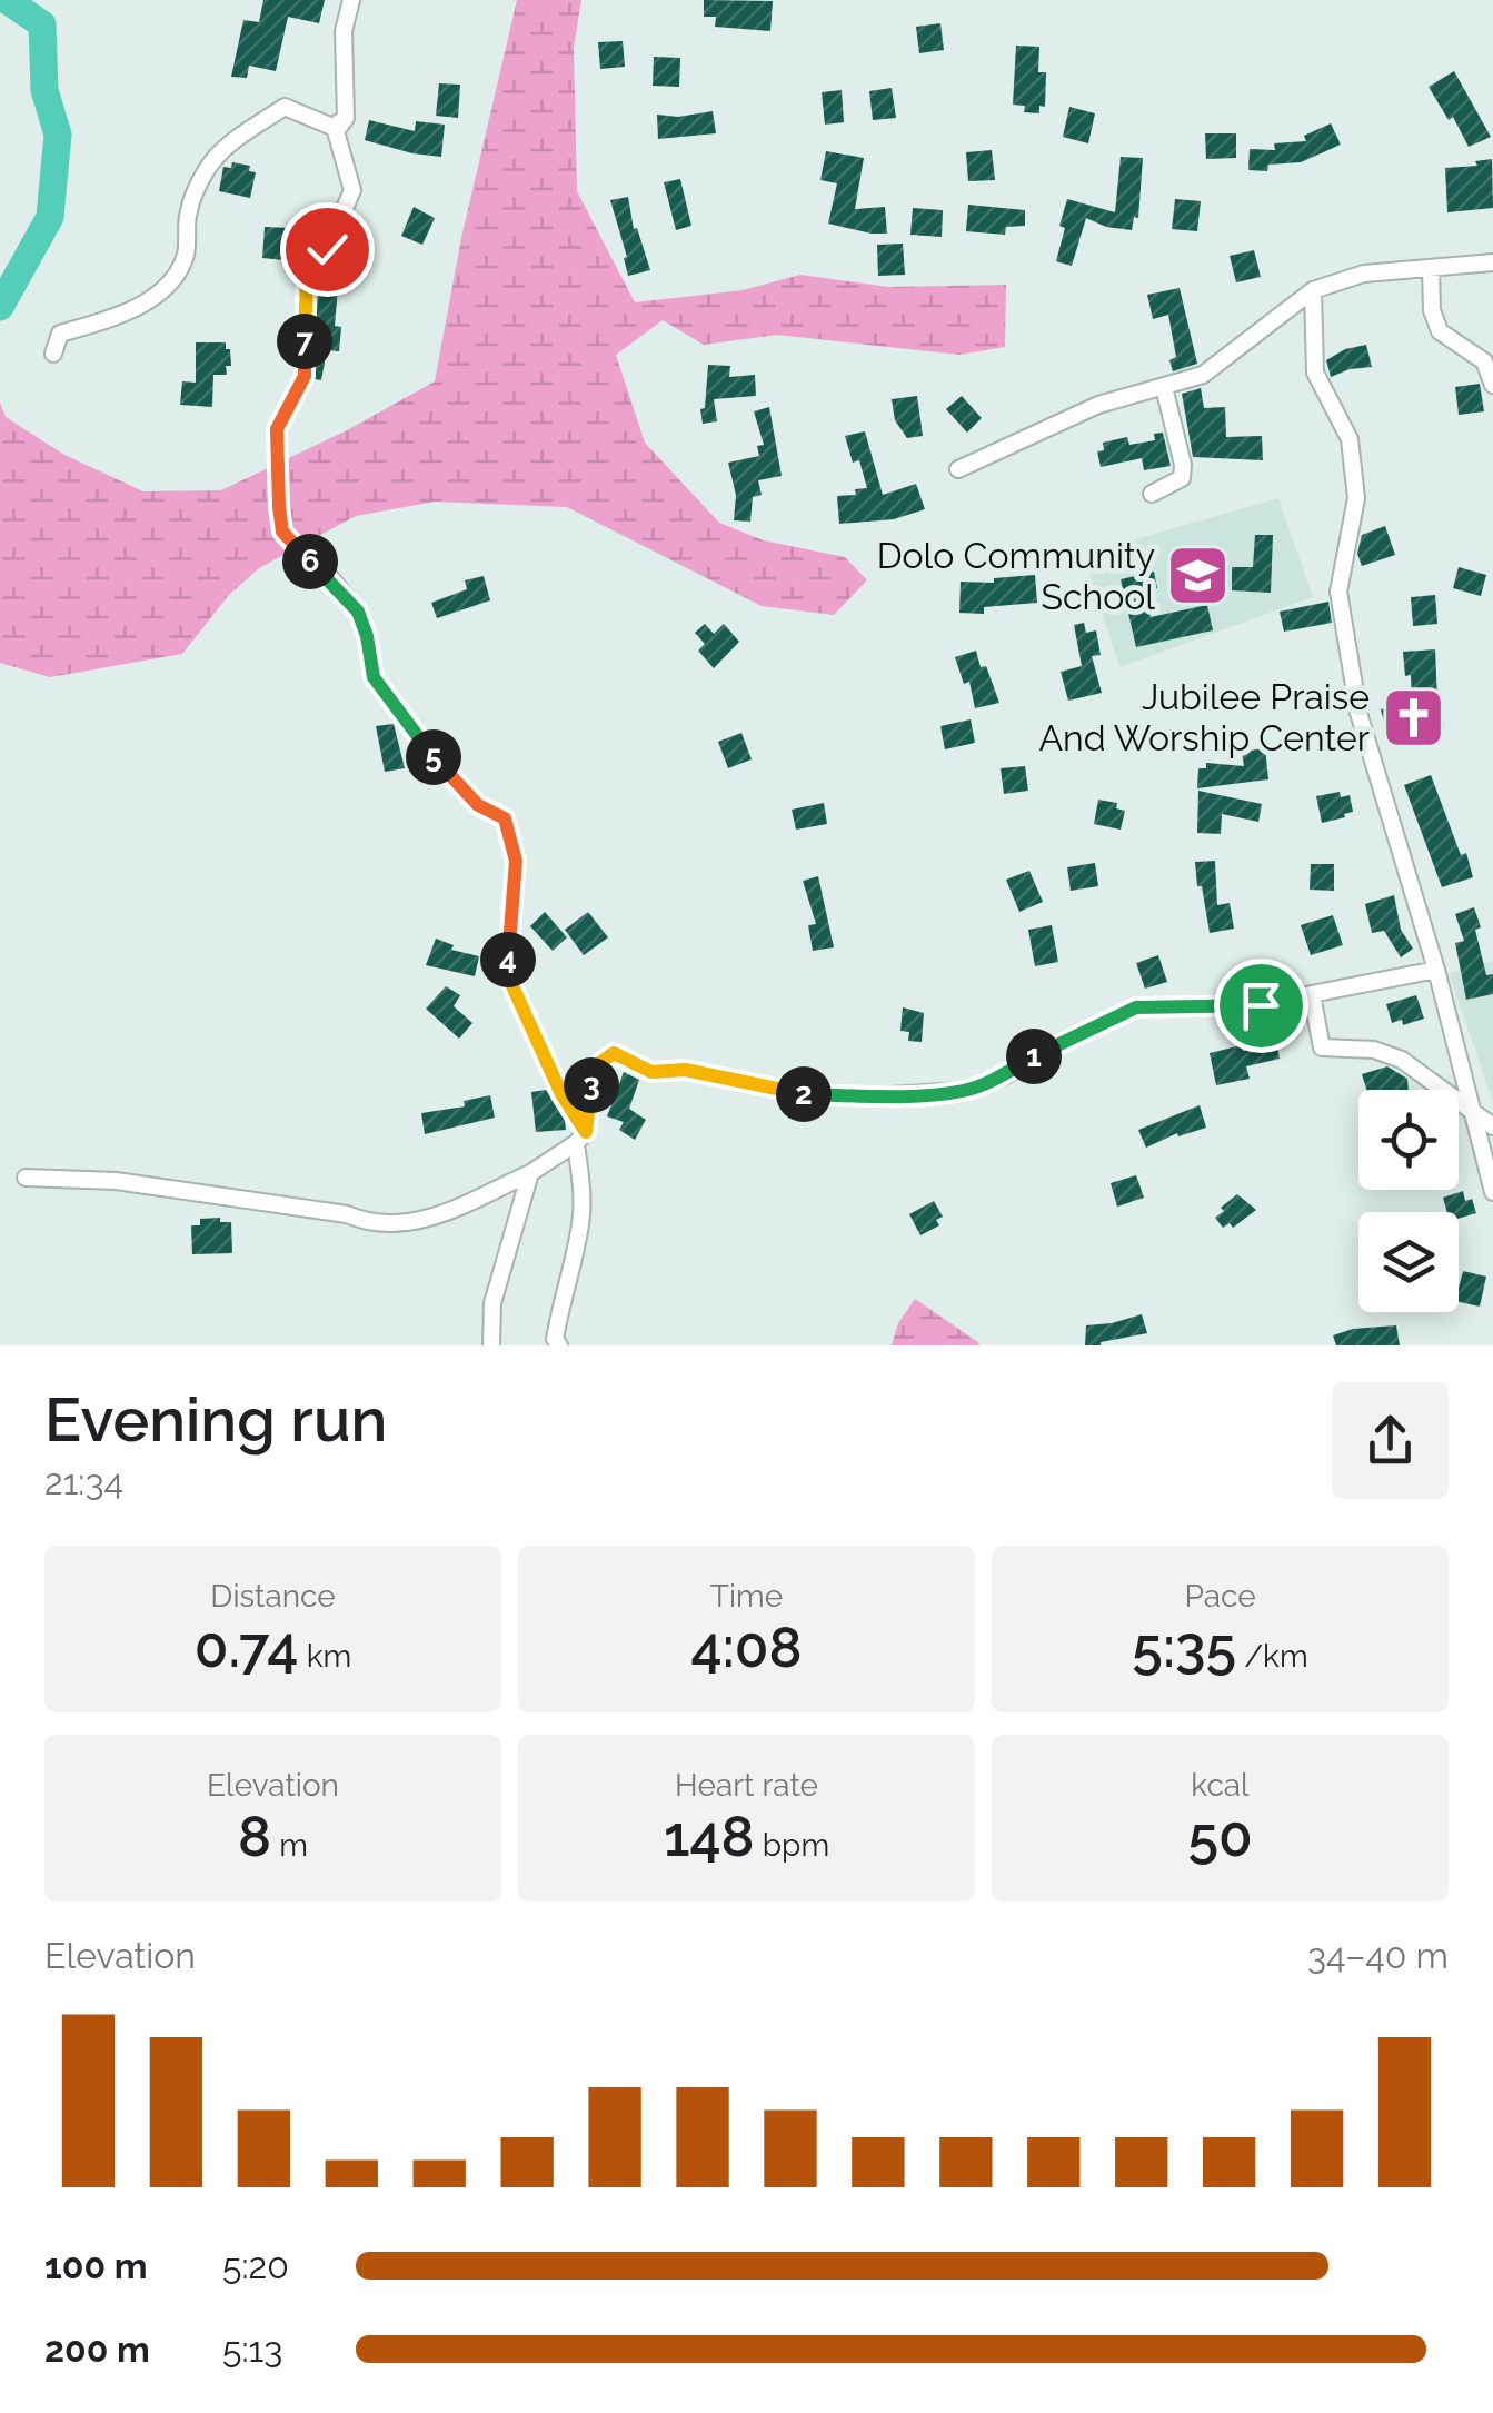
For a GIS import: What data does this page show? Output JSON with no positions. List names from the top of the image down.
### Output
{
  "places": {
    "school or university": ["Dolo Community School"],
    "church": ["Jubilee Praise And Worship Center"]
  },
  "page": {
    "pins": [
      "7",
      "6",
      "5",
      "4",
      "1",
      "3",
      "2"
    ],
    "heading": ["Evening run", "21:34"],
    "stats": [
      ["Distance", "0.74 km"],
      ["Time", "4:08"],
      ["Pace", "5:35 /km"],
      ["Elevation", "8 m"],
      ["Heart rate", "148 bpm"],
      ["kcal", "50"]
    ],
    "chart": ["Elevation", "34–40 m"],
    "list": [
      {
        "name": "100 m",
        "note": "5:20"
      },
      {
        "name": "200 m",
        "note": "5:13"
      }
    ]
  }
}
